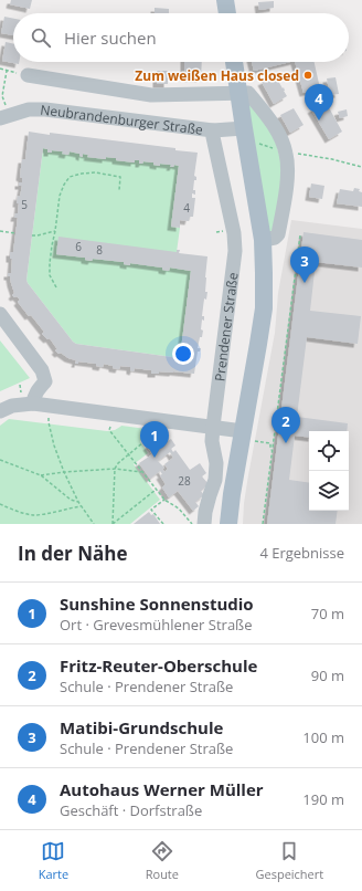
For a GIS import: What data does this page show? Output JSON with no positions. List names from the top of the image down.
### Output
{
  "streets": {
    "street": ["Neubrandenburger Straße", "Prendener Straße"]
  },
  "crossings": [
    ["Neubrandenburger Straße", "Prendener Straße"]
  ],
  "places": ["Zum weißen Haus closed"],
  "house_numbers": [
    "5",
    "4",
    "6",
    "8",
    "28"
  ],
  "page": {
    "search": "Hier suchen",
    "pins": [
      "4",
      "3",
      "2",
      "1"
    ],
    "heading": ["In der Nähe", "4 Ergebnisse"],
    "list": [
      {
        "mark": "1",
        "name": "Sunshine Sonnenstudio",
        "note": "Ort · Grevesmühlener Straße",
        "value": "70 m"
      },
      {
        "mark": "2",
        "name": "Fritz-Reuter-Oberschule",
        "note": "Schule · Prendener Straße",
        "value": "90 m"
      },
      {
        "mark": "3",
        "name": "Matibi-Grundschule",
        "note": "Schule · Prendener Straße",
        "value": "100 m"
      },
      {
        "mark": "4",
        "name": "Autohaus Werner Müller",
        "note": "Geschäft · Dorfstraße",
        "value": "190 m"
      }
    ],
    "nav": ["Karte", "Route", "Gespeichert"]
  }
}
